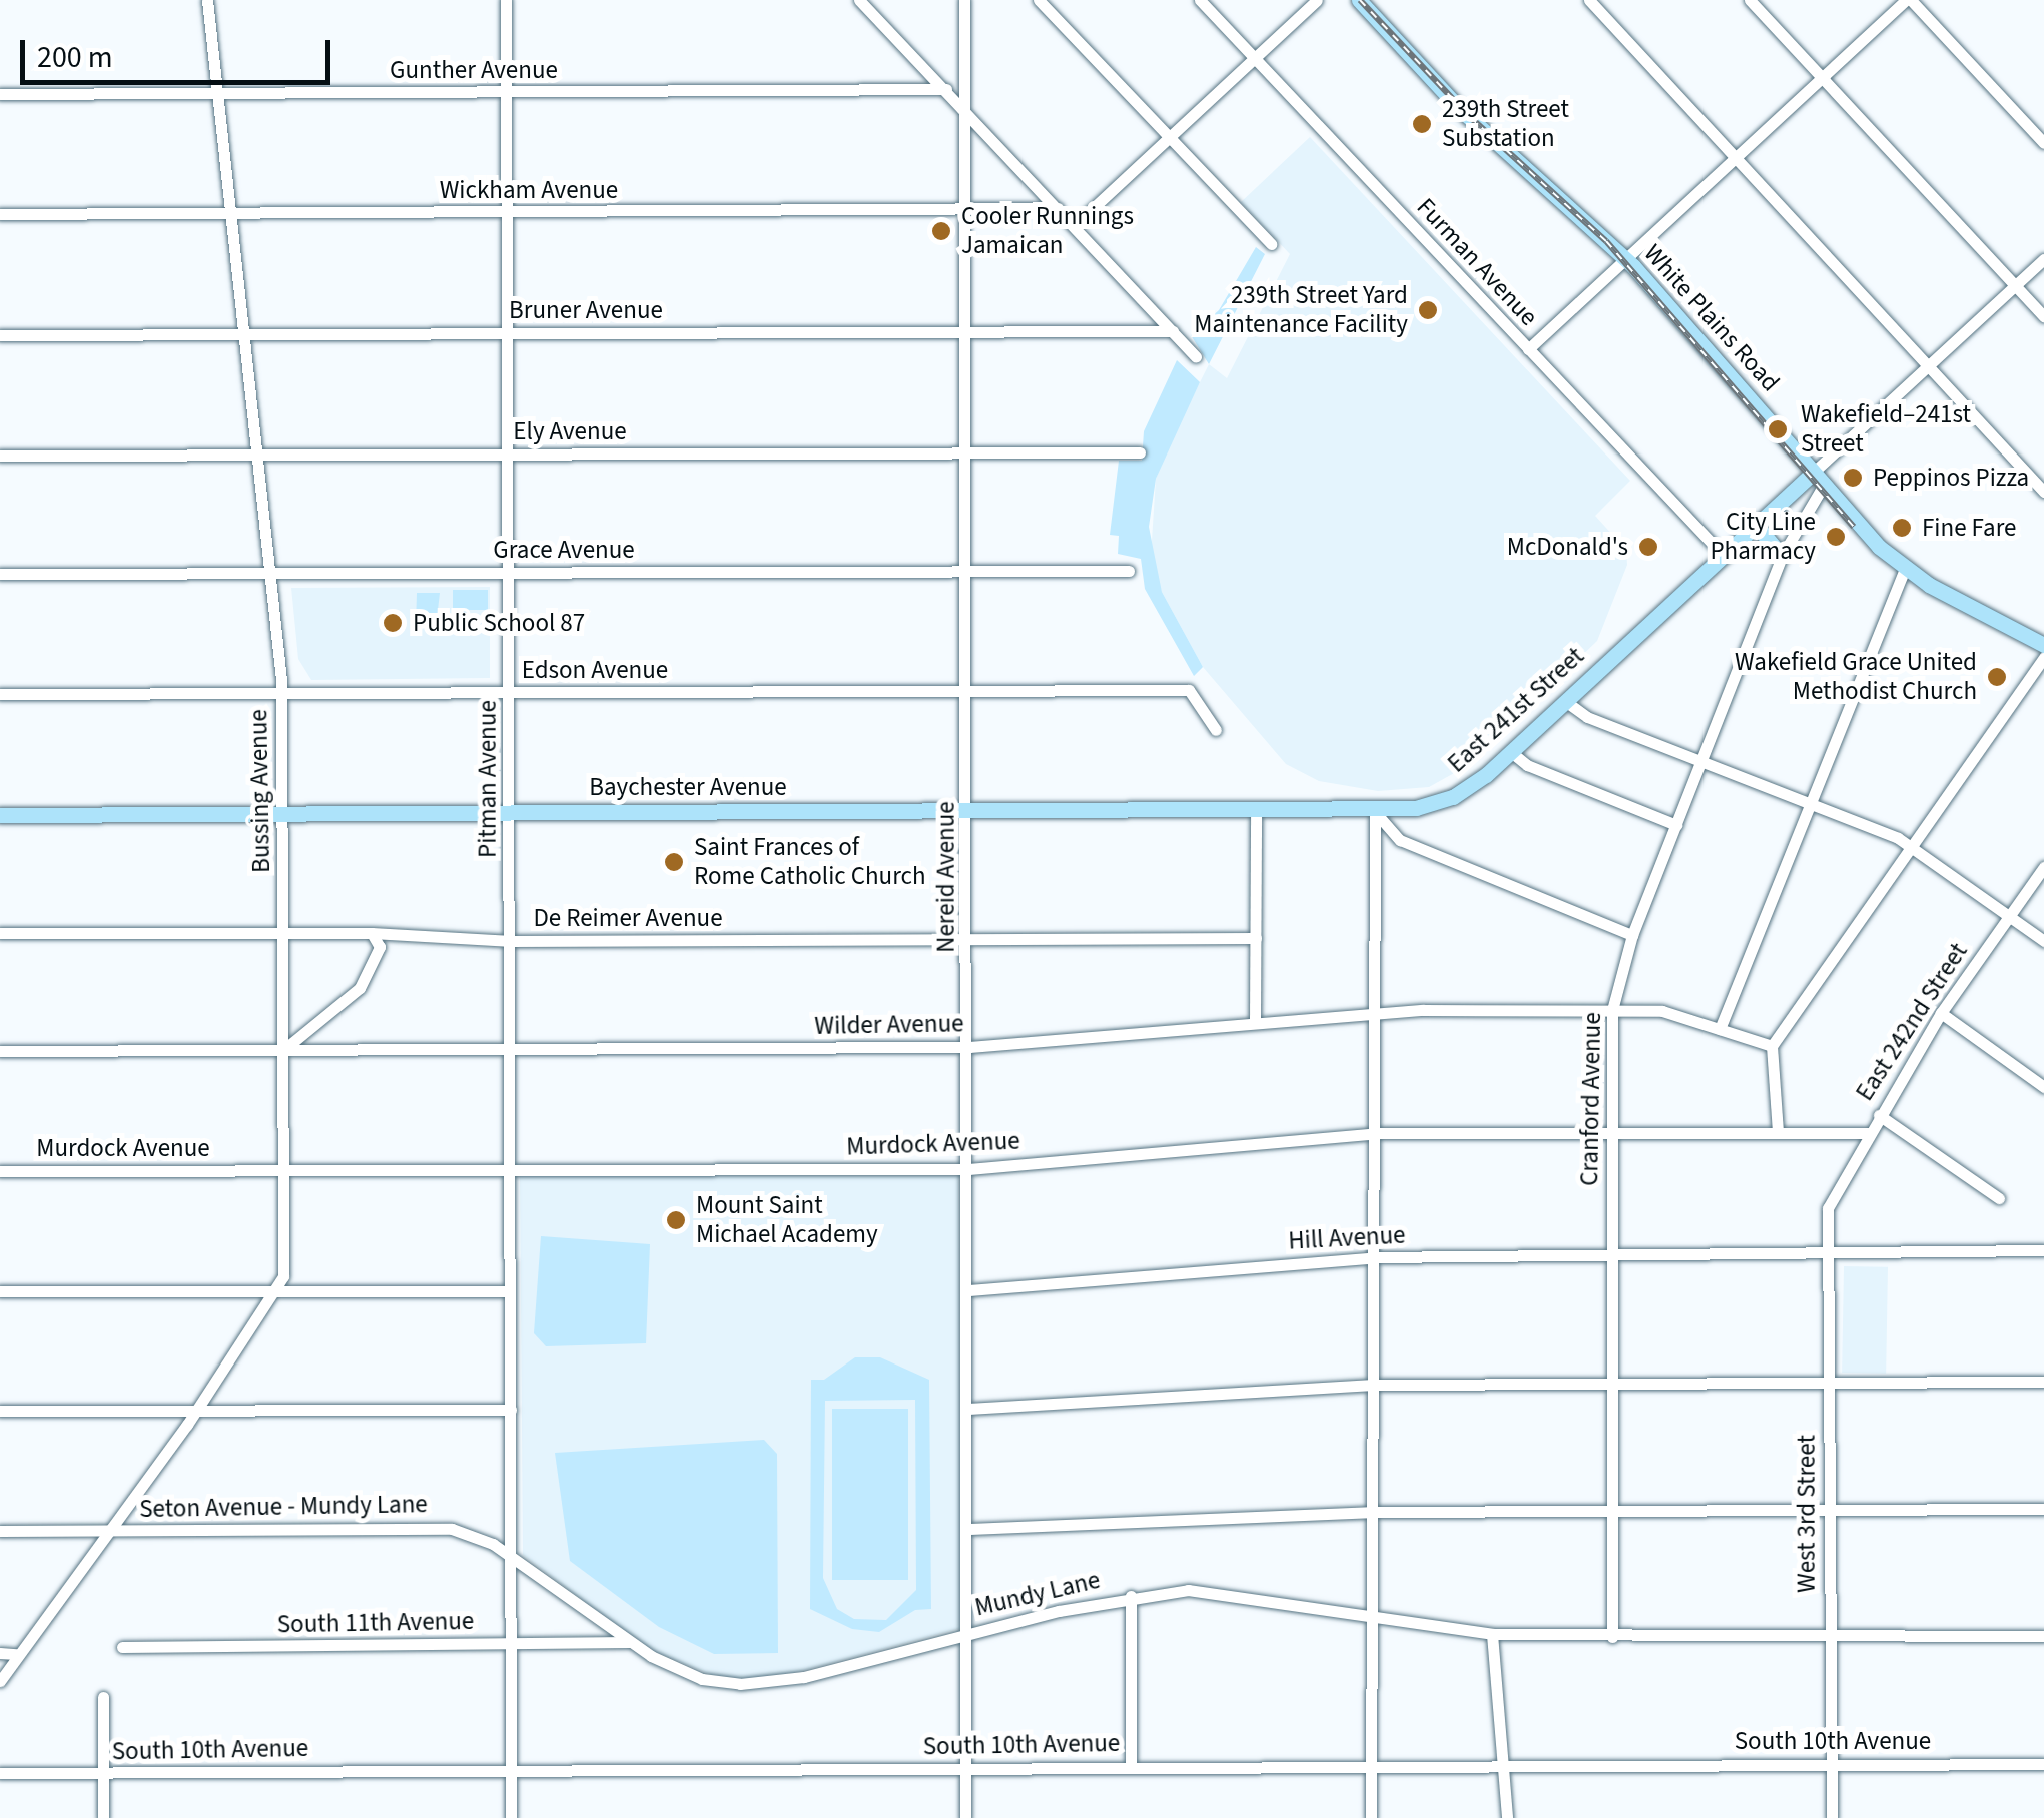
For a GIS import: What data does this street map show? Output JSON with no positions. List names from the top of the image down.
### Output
{
  "streets": {
    "main road": ["White Plains Road", "East 241st Street", "Baychester Avenue"],
    "street": [
      "Gunther Avenue",
      "Wickham Avenue",
      "Furman Avenue",
      "Bruner Avenue",
      "Ely Avenue",
      "Grace Avenue",
      "Edson Avenue",
      "Pitman Avenue",
      "Bussing Avenue",
      "Nereid Avenue",
      "De Reimer Avenue",
      "East 242nd Street",
      "Wilder Avenue",
      "Cranford Avenue",
      "Murdock Avenue",
      "Hill Avenue",
      "Seton Avenue - Mundy Lane",
      "West 3rd Street",
      "Mundy Lane",
      "South 11th Avenue",
      "South 10th Avenue"
    ]
  },
  "crossings": [
    ["Gunther Avenue", "Pitman Avenue"],
    ["Gunther Avenue", "Bussing Avenue"],
    ["Wickham Avenue", "Pitman Avenue"],
    ["Wickham Avenue", "Bussing Avenue"],
    ["Wickham Avenue", "Nereid Avenue"],
    ["Furman Avenue", "East 241st Street"],
    ["Bruner Avenue", "Pitman Avenue"],
    ["Bruner Avenue", "Bussing Avenue"],
    ["Bruner Avenue", "Nereid Avenue"],
    ["White Plains Road", "East 241st Street"],
    ["White Plains Road", "Cranford Avenue"],
    ["Ely Avenue", "Pitman Avenue"],
    ["Ely Avenue", "Bussing Avenue"],
    ["Ely Avenue", "Nereid Avenue"],
    ["Grace Avenue", "Pitman Avenue"],
    ["Grace Avenue", "Bussing Avenue"],
    ["Grace Avenue", "Nereid Avenue"],
    ["Edson Avenue", "Pitman Avenue"],
    ["Edson Avenue", "Bussing Avenue"],
    ["Edson Avenue", "Nereid Avenue"],
    ["East 241st Street", "Baychester Avenue"],
    ["East 241st Street", "Cranford Avenue"],
    ["Pitman Avenue", "Baychester Avenue"],
    ["Pitman Avenue", "De Reimer Avenue"],
    ["Pitman Avenue", "Wilder Avenue"],
    ["Pitman Avenue", "Murdock Avenue"],
    ["Pitman Avenue", "Seton Avenue - Mundy Lane"],
    ["Pitman Avenue", "Mundy Lane"],
    ["Pitman Avenue", "South 11th Avenue"],
    ["Pitman Avenue", "South 10th Avenue"],
    ["Baychester Avenue", "Bussing Avenue"],
    ["Baychester Avenue", "Nereid Avenue"],
    ["Bussing Avenue", "De Reimer Avenue"],
    ["Bussing Avenue", "Wilder Avenue"],
    ["Bussing Avenue", "Murdock Avenue"],
    ["Bussing Avenue", "Seton Avenue - Mundy Lane"],
    ["Nereid Avenue", "De Reimer Avenue"],
    ["Nereid Avenue", "Wilder Avenue"],
    ["Nereid Avenue", "Murdock Avenue"],
    ["Nereid Avenue", "Hill Avenue"],
    ["Nereid Avenue", "Mundy Lane"],
    ["Nereid Avenue", "South 10th Avenue"],
    ["East 242nd Street", "Murdock Avenue"],
    ["East 242nd Street", "West 3rd Street"],
    ["Wilder Avenue", "Cranford Avenue"],
    ["Cranford Avenue", "Murdock Avenue"],
    ["Cranford Avenue", "Hill Avenue"],
    ["Cranford Avenue", "Mundy Lane"],
    ["Hill Avenue", "West 3rd Street"],
    ["Seton Avenue - Mundy Lane", "Mundy Lane"],
    ["West 3rd Street", "South 10th Avenue"],
    ["Mundy Lane", "South 11th Avenue"]
  ],
  "places": [
    "239th Street Substation",
    "Cooler Runnings Jamaican",
    "239th Street Yard Maintenance Facility",
    "Wakefield–241st Street",
    "Peppinos Pizza",
    "Fine Fare",
    "City Line Pharmacy",
    "McDonald's",
    "Public School 87",
    "Wakefield Grace United Methodist Church",
    "Saint Frances of Rome Catholic Church",
    "Mount Saint Michael Academy"
  ],
  "scale_bar": "200 m"
}
